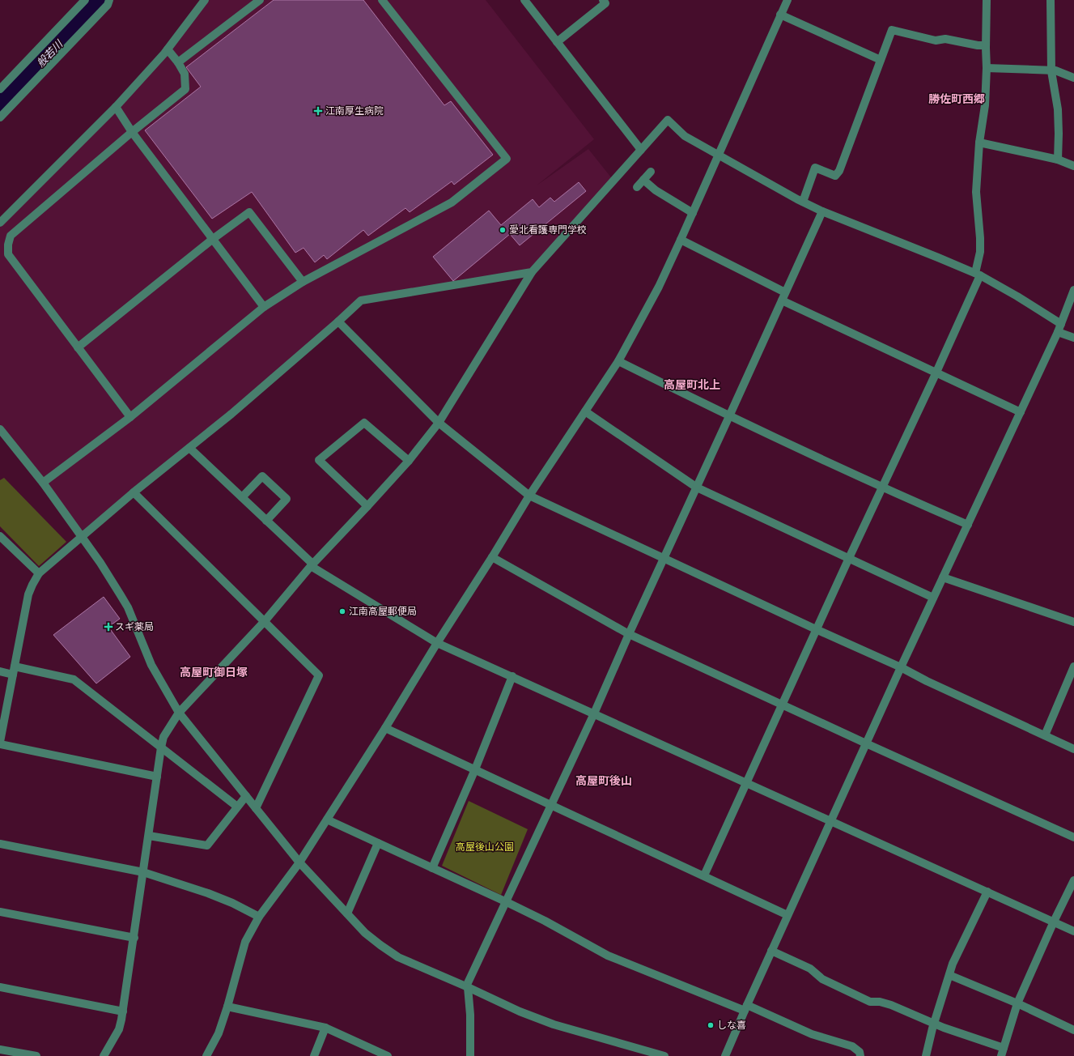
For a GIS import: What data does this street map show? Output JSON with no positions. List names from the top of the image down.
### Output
{
  "districts": [
    "勝佐町西郷",
    "高屋町北上",
    "高屋町御日塚",
    "高屋町後山"
  ],
  "water": ["般若川"],
  "parks": ["高屋後山公園"],
  "places": {
    "health": ["江南厚生病院", "スギ薬局"],
    "other": ["愛北看護専門学校", "江南高屋郵便局", "しな喜"]
  }
}
